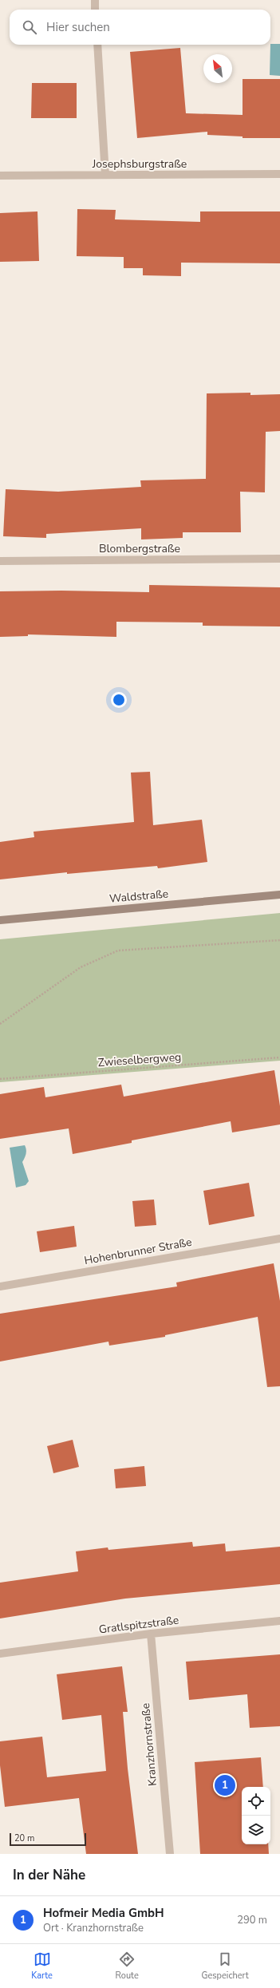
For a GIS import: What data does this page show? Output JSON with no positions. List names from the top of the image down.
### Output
{
  "streets": {
    "street": [
      "Josephsburgstraße",
      "Blombergstraße",
      "Waldstraße",
      "Hohenbrunner Straße",
      "Gratlspitzstraße",
      "Kranzhornstraße"
    ],
    "path": ["Zwieselbergweg"]
  },
  "crossings": [
    ["Gratlspitzstraße", "Kranzhornstraße"]
  ],
  "scale_bar": "20 m",
  "north": "top left",
  "page": {
    "search": "Hier suchen",
    "pins": "1",
    "scale": "20 m",
    "heading": "In der Nähe",
    "list": [
      {
        "mark": "1",
        "name": "Hofmeir Media GmbH",
        "note": "Ort · Kranzhornstraße",
        "value": "290 m"
      }
    ],
    "nav": ["Karte", "Route", "Gespeichert"]
  }
}
